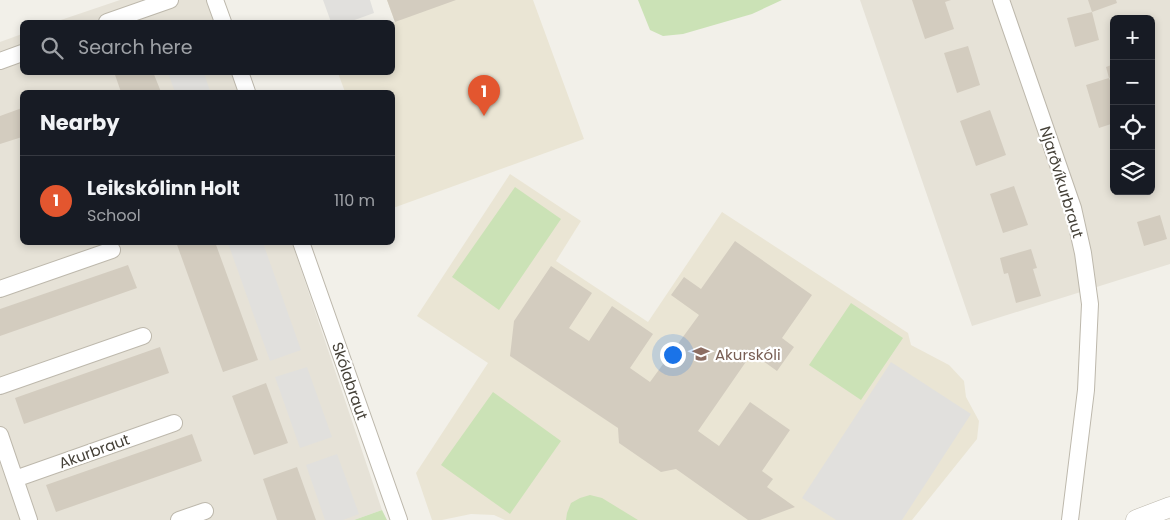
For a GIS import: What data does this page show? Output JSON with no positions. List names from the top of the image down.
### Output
{
  "streets": {
    "street": ["Njarðvíkurbraut", "Skólabraut", "Akurbraut"]
  },
  "places": {
    "school or university": ["Akurskóli"]
  },
  "page": {
    "map_buttons": ["+", "−"],
    "search": "Search here",
    "pins": "1",
    "heading": "Nearby",
    "list": [
      {
        "mark": "1",
        "name": "Leikskólinn Holt",
        "note": "School",
        "value": "110 m"
      }
    ]
  }
}
